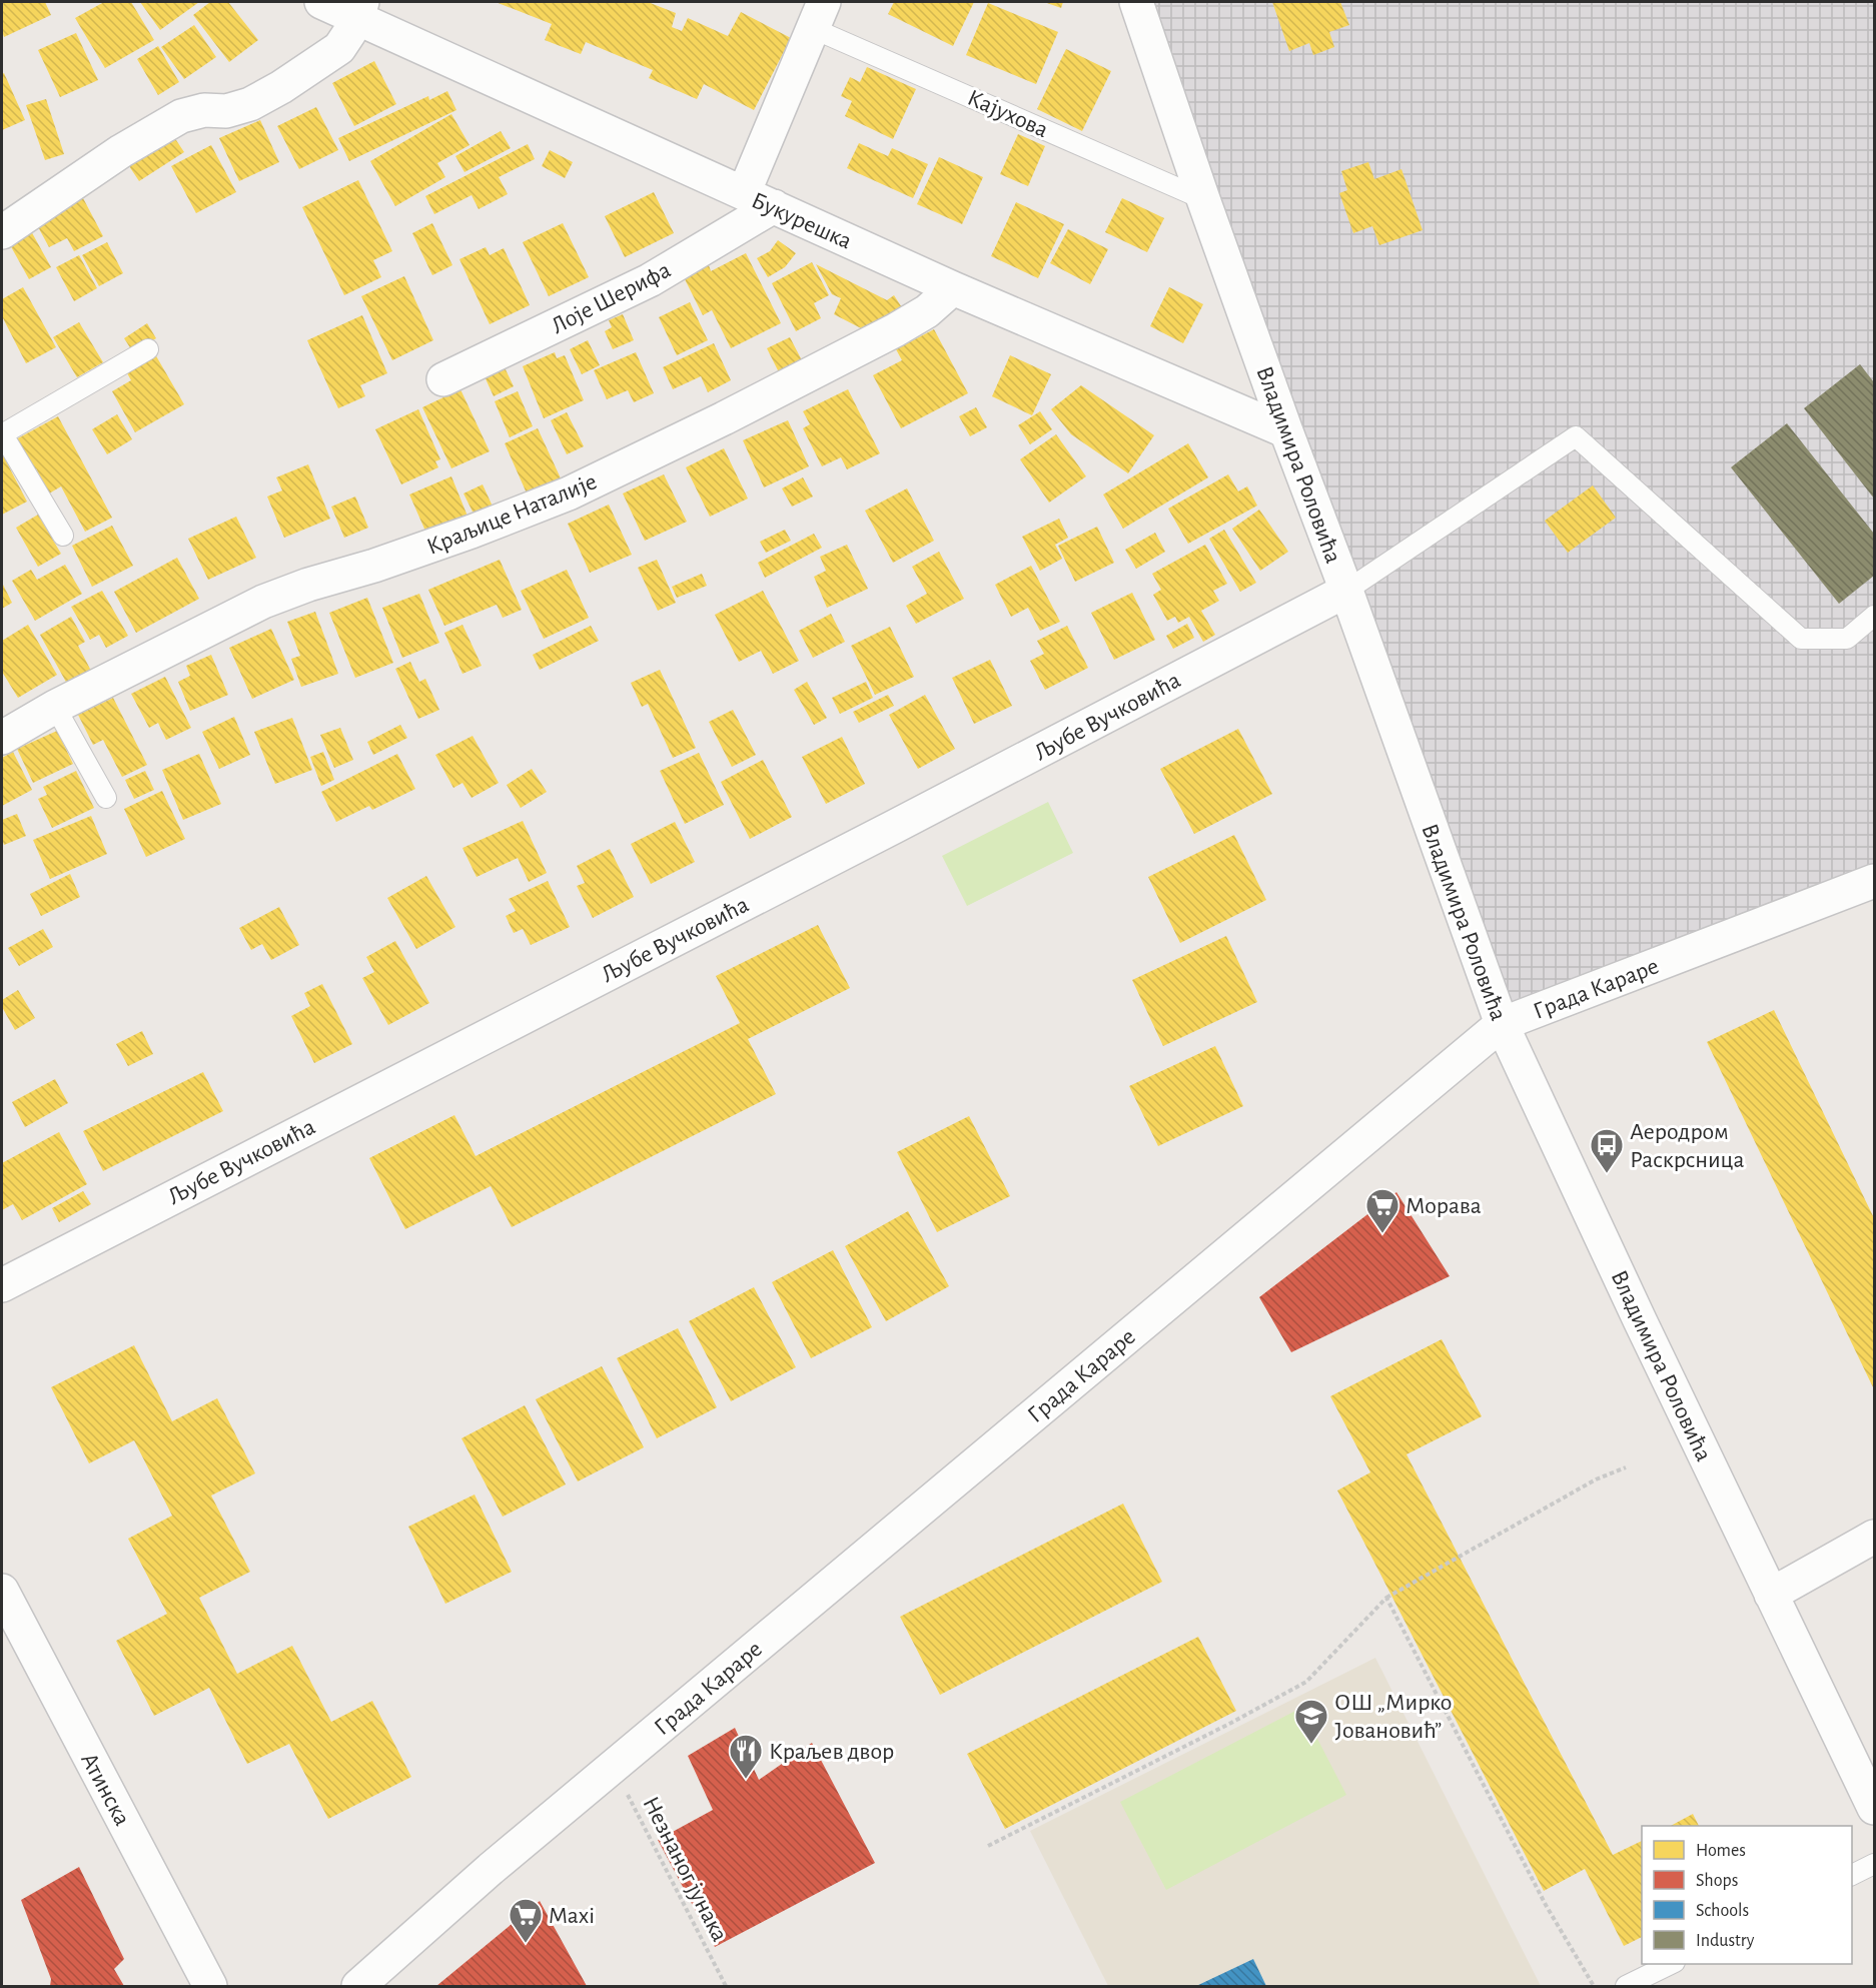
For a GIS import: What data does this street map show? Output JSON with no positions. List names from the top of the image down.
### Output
{
  "streets": {
    "street": [
      "Кајухова",
      "Букурешка",
      "Лоје Шерифа",
      "Владимира Роловића",
      "Краљице Наталије",
      "Љубе Вучковића",
      "Града Караре",
      "Атинска"
    ],
    "path": ["Незнаног јунака"]
  },
  "crossings": [
    ["Кајухова", "Букурешка"],
    ["Кајухова", "Владимира Роловића"],
    ["Букурешка", "Лоје Шерифа"],
    ["Букурешка", "Владимира Роловића"],
    ["Букурешка", "Краљице Наталије"],
    ["Владимира Роловића", "Љубе Вучковића"],
    ["Владимира Роловића", "Града Караре"],
    ["Града Караре", "Незнаног јунака"]
  ],
  "places": {
    "bus stop": ["Аеродром Раскрсница"],
    "supermarket": ["Морава", "Maxi"],
    "school or university": ["ОШ „Мирко Јовановић”"],
    "restaurant": ["Краљев двор"]
  },
  "legend": [
    "Homes",
    "Shops",
    "Schools",
    "Industry"
  ]
}
